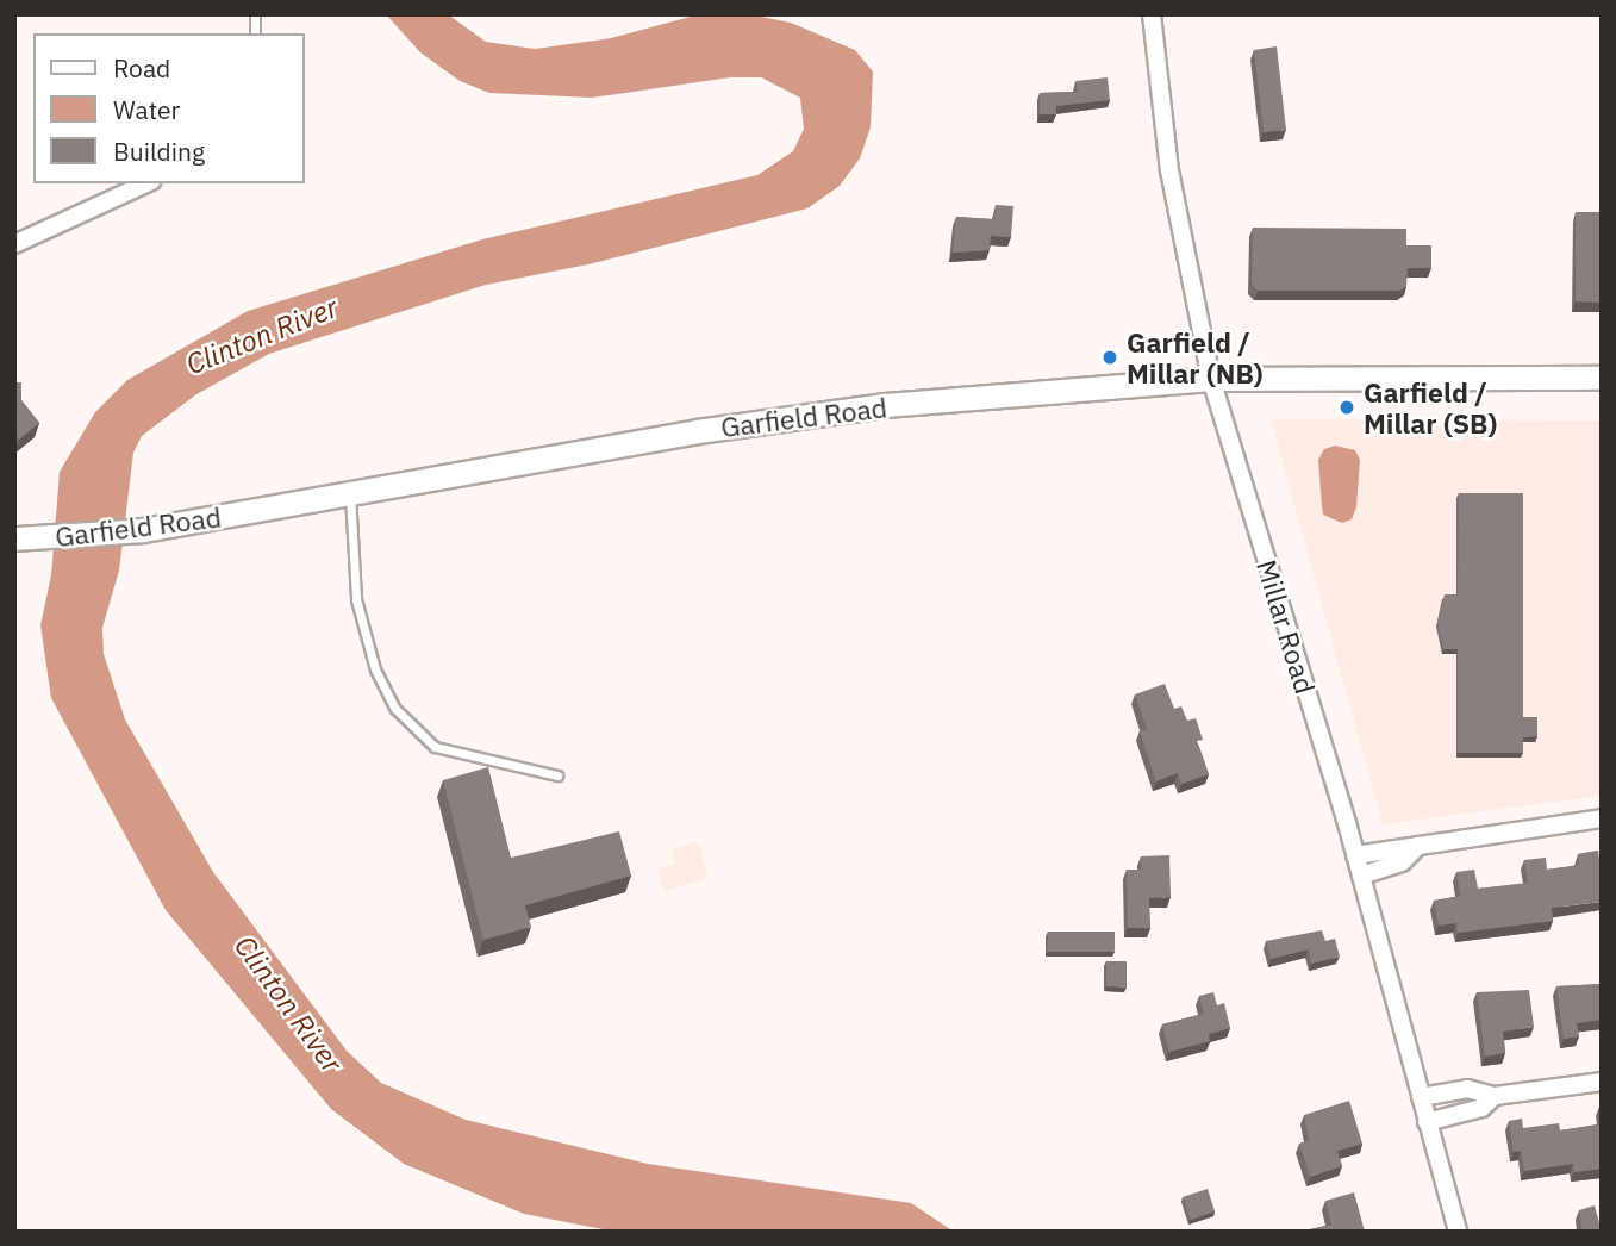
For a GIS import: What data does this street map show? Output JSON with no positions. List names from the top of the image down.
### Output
{
  "streets": {
    "main road": ["Garfield Road"],
    "street": ["Millar Road"]
  },
  "crossings": [
    ["Garfield Road", "Millar Road"]
  ],
  "water": ["Clinton River"],
  "places": ["Garfield / Millar (NB)", "Garfield / Millar (SB)"],
  "legend": ["Road", "Water", "Building"]
}
